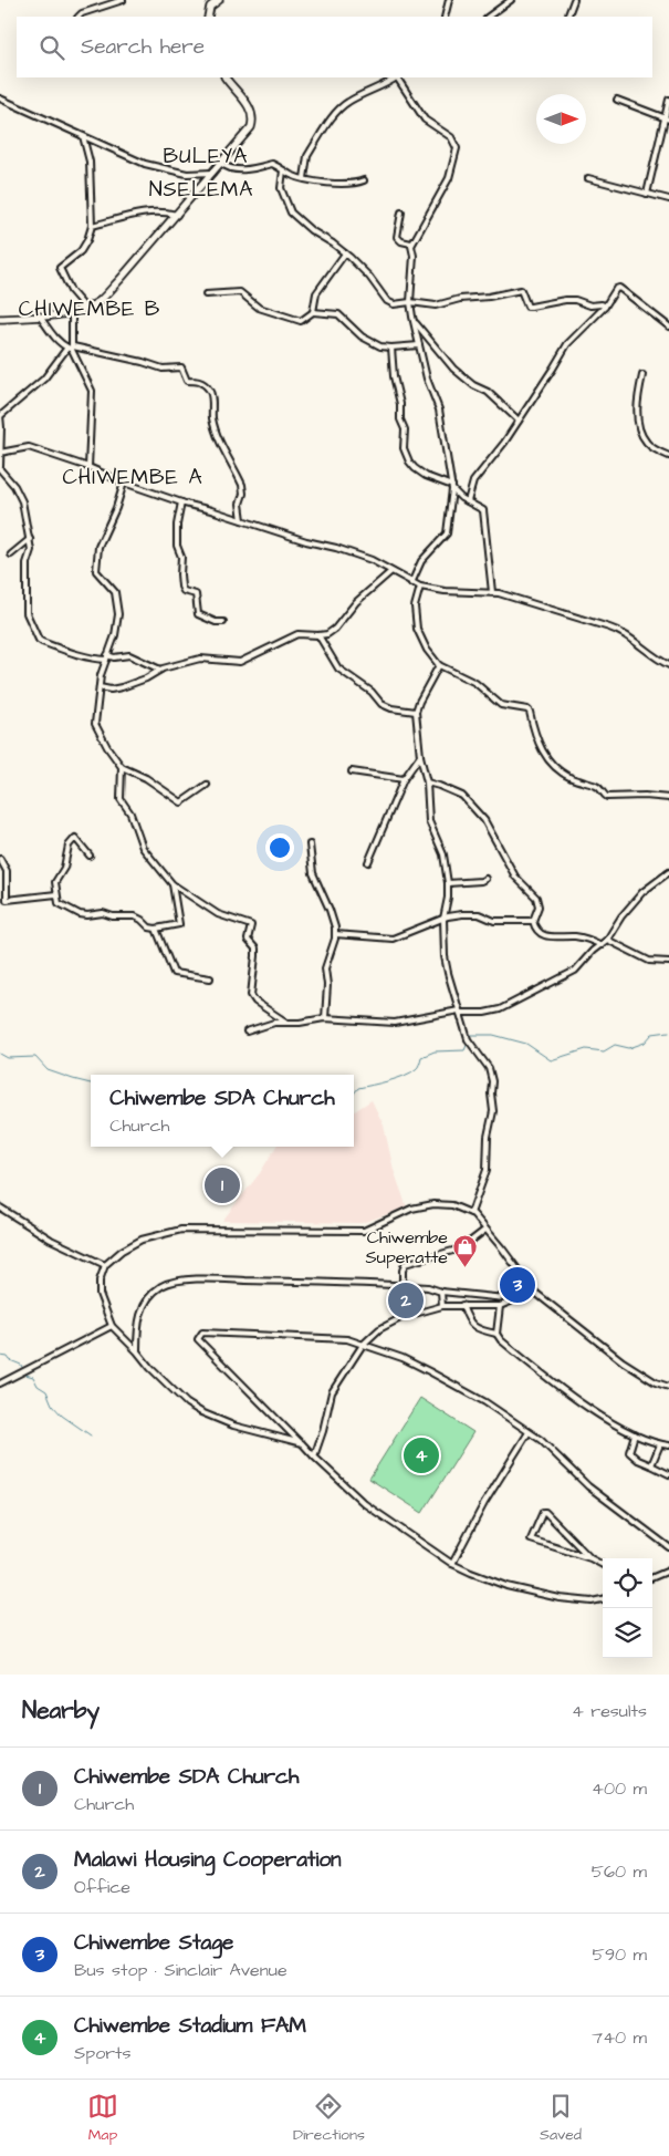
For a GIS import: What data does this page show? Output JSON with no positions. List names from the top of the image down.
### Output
{
  "districts": [
    "BULEYA",
    "NSELEMA",
    "CHIWEMBE B",
    "CHIWEMBE A"
  ],
  "places": {
    "shop": ["Chiwembe Superatte"]
  },
  "north": "right",
  "page": {
    "search": "Search here",
    "popup": ["Chiwembe SDA Church", "Church"],
    "pins": [
      "1",
      "3",
      "2",
      "4"
    ],
    "heading": ["Nearby", "4 results"],
    "list": [
      {
        "mark": "1",
        "name": "Chiwembe SDA Church",
        "note": "Church",
        "value": "400 m"
      },
      {
        "mark": "2",
        "name": "Malawi Housing Cooperation",
        "note": "Office",
        "value": "560 m"
      },
      {
        "mark": "3",
        "name": "Chiwembe Stage",
        "note": "Bus stop · Sinclair Avenue",
        "value": "590 m"
      },
      {
        "mark": "4",
        "name": "Chiwembe Stadium FAM",
        "note": "Sports",
        "value": "740 m"
      }
    ],
    "nav": ["Map", "Directions", "Saved"]
  }
}
